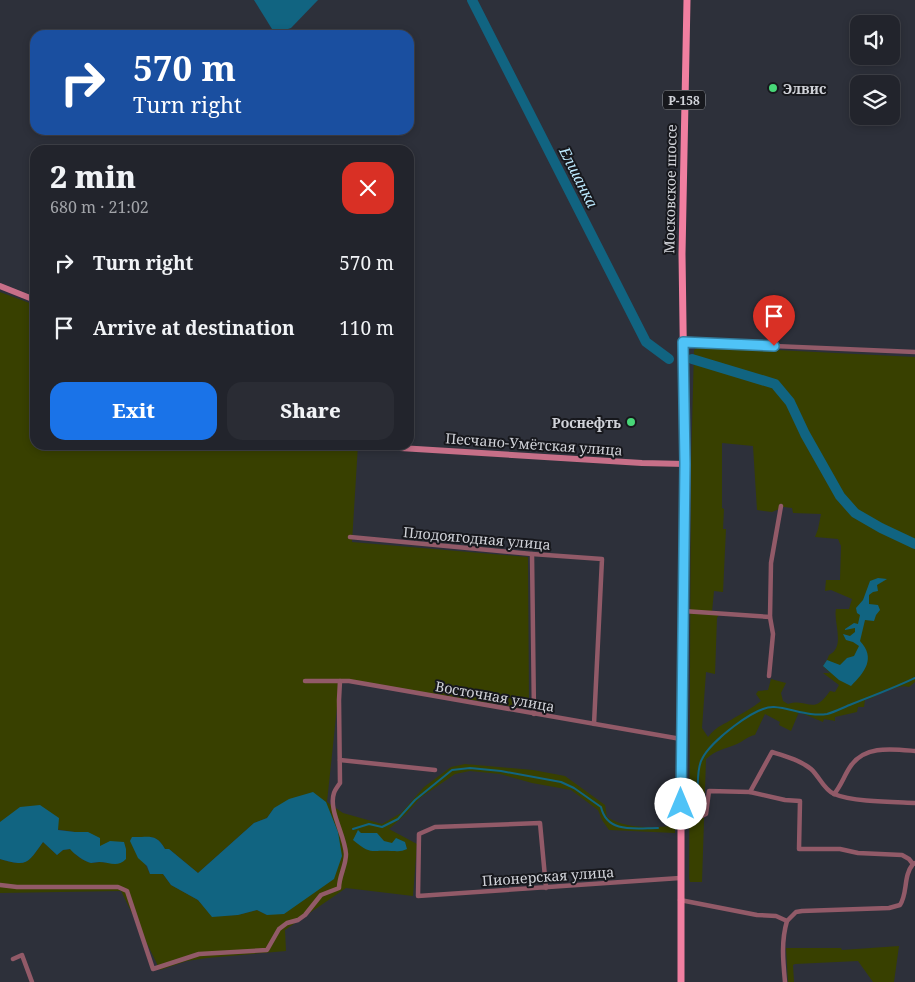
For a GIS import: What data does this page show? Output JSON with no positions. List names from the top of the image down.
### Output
{
  "streets": {
    "main road": ["Р-158", "Московское шоссе", "Песчано-Умётская улица"],
    "street": ["Плодоягодная улица", "Восточная улица", "Пионерская улица"]
  },
  "crossings": [
    ["Р-158", "Московское шоссе"],
    ["Р-158", "Песчано-Умётская улица"],
    ["Р-158", "Восточная улица"],
    ["Р-158", "Пионерская улица"],
    ["Плодоягодная улица", "Восточная улица"]
  ],
  "water": ["Елшанка"],
  "places": ["Элвис", "Роснефть"],
  "page": {
    "turn": ["570 m", "Turn right"],
    "heading": ["2 min", "680 m · 21:02"],
    "list": [
      {
        "name": "Turn right",
        "value": "570 m"
      },
      {
        "name": "Arrive at destination",
        "value": "110 m"
      }
    ],
    "buttons": ["Exit", "Share"]
  }
}
